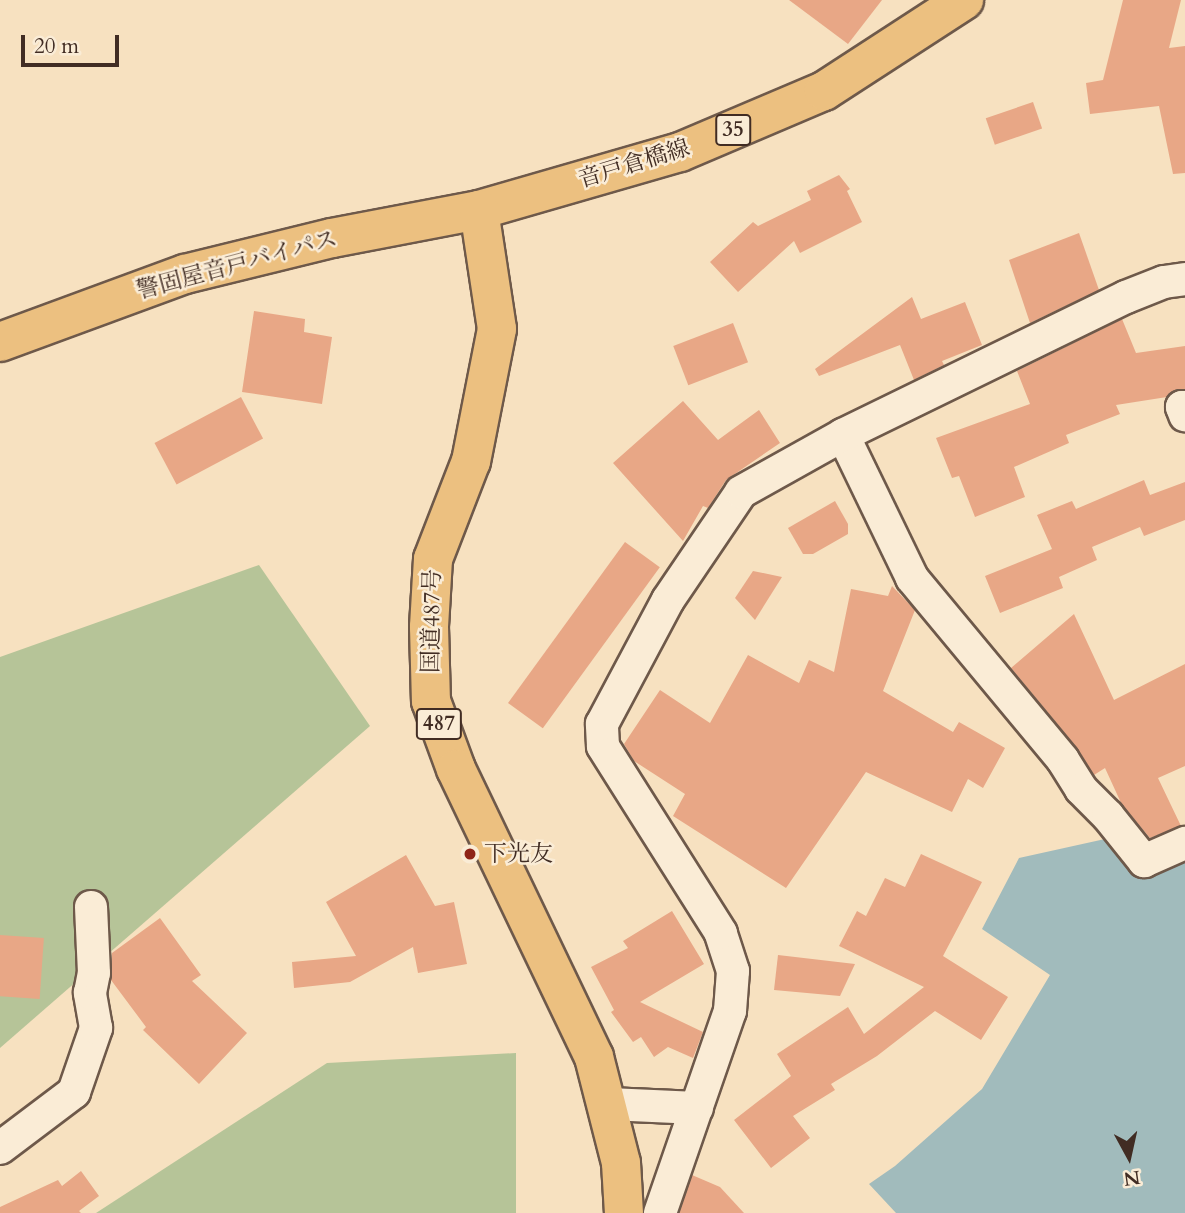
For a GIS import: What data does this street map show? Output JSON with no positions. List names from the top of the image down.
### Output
{
  "streets": {
    "main road": [
      "35",
      "音戸倉橋線",
      "警固屋音戸バイパス",
      "国道487号",
      "487"
    ]
  },
  "crossings": [
    ["音戸倉橋線", "警固屋音戸バイパス"],
    ["音戸倉橋線", "国道487号"],
    ["警固屋音戸バイパス", "国道487号"]
  ],
  "places": ["下光友"],
  "scale_bar": "20 m",
  "north": "bottom"
}
